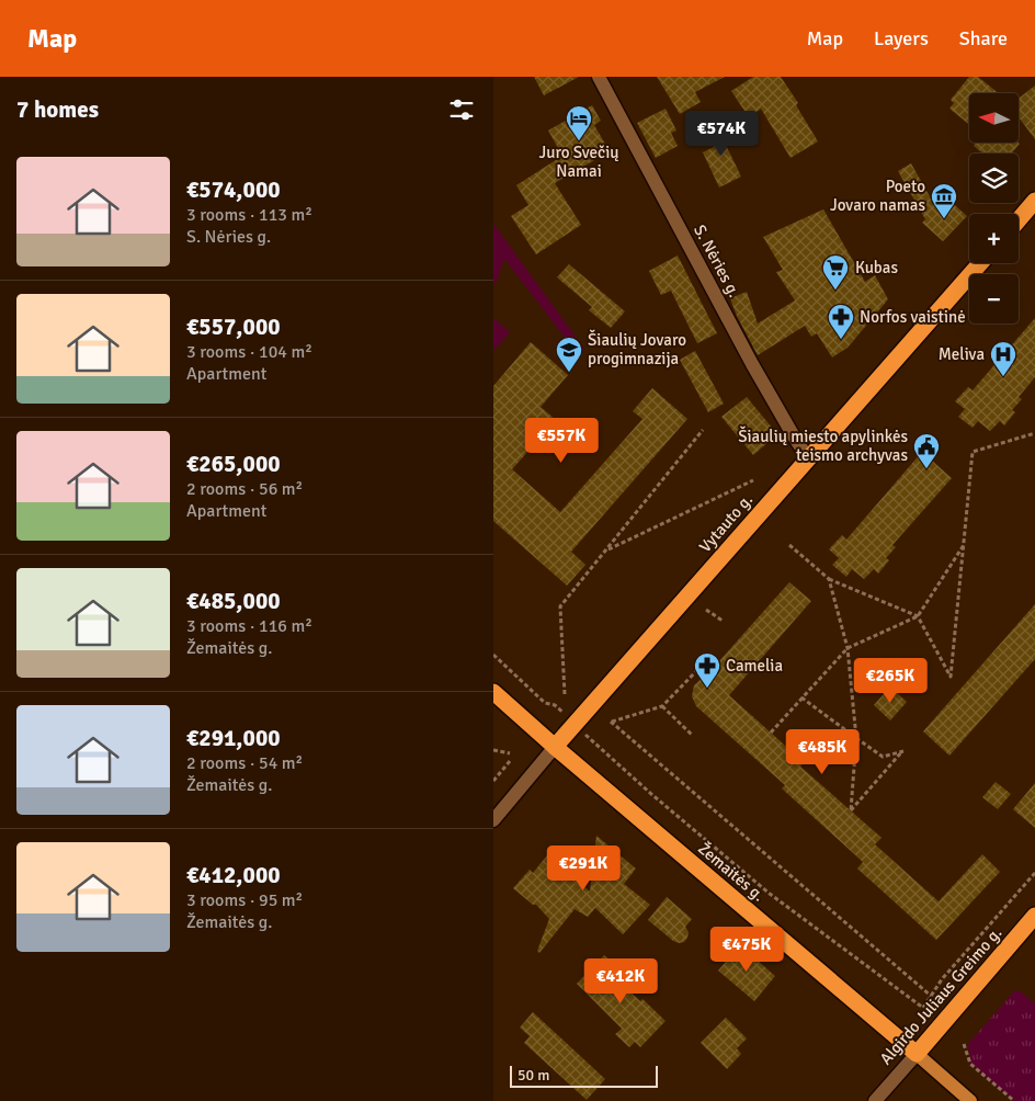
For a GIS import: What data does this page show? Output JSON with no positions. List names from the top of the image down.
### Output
{
  "streets": {
    "highway": ["Vytauto g.", "Žemaitės g.", "Algirdo Juliaus Greimo g."],
    "street": ["S. Nėries g."]
  },
  "crossings": [
    ["S. Nėries g.", "Vytauto g."],
    ["Vytauto g.", "Žemaitės g."],
    ["Žemaitės g.", "Algirdo Juliaus Greimo g."]
  ],
  "places": {
    "hotel": ["Juro Svečių Namai"],
    "museum": ["Poeto Jovaro namas"],
    "supermarket": ["Kubas"],
    "pharmacy": ["Norfos vaistinė", "Camelia"],
    "school or university": ["Šiaulių Jovaro progimnazija"],
    "hospital": ["Meliva"],
    "public building": ["Šiaulių miesto apylinkės teismo archyvas"]
  },
  "scale_bar": "50 m",
  "north": "left",
  "page": {
    "header": "Map",
    "nav": ["Map", "Layers", "Share"],
    "heading": "7 homes",
    "map_buttons": ["+", "−"],
    "price": [
      "€574K",
      "€557K",
      "€265K",
      "€485K",
      "€291K",
      "€475K",
      "€412K"
    ],
    "list": [
      {
        "name": "€574,000",
        "note": "3 rooms · 113 m² · S. Nėries g."
      },
      {
        "name": "€557,000",
        "note": "3 rooms · 104 m² · Apartment"
      },
      {
        "name": "€265,000",
        "note": "2 rooms · 56 m² · Apartment"
      },
      {
        "name": "€485,000",
        "note": "3 rooms · 116 m² · Žemaitės g."
      },
      {
        "name": "€291,000",
        "note": "2 rooms · 54 m² · Žemaitės g."
      },
      {
        "name": "€412,000",
        "note": "3 rooms · 95 m² · Žemaitės g."
      }
    ],
    "scale": "50 m"
  }
}
